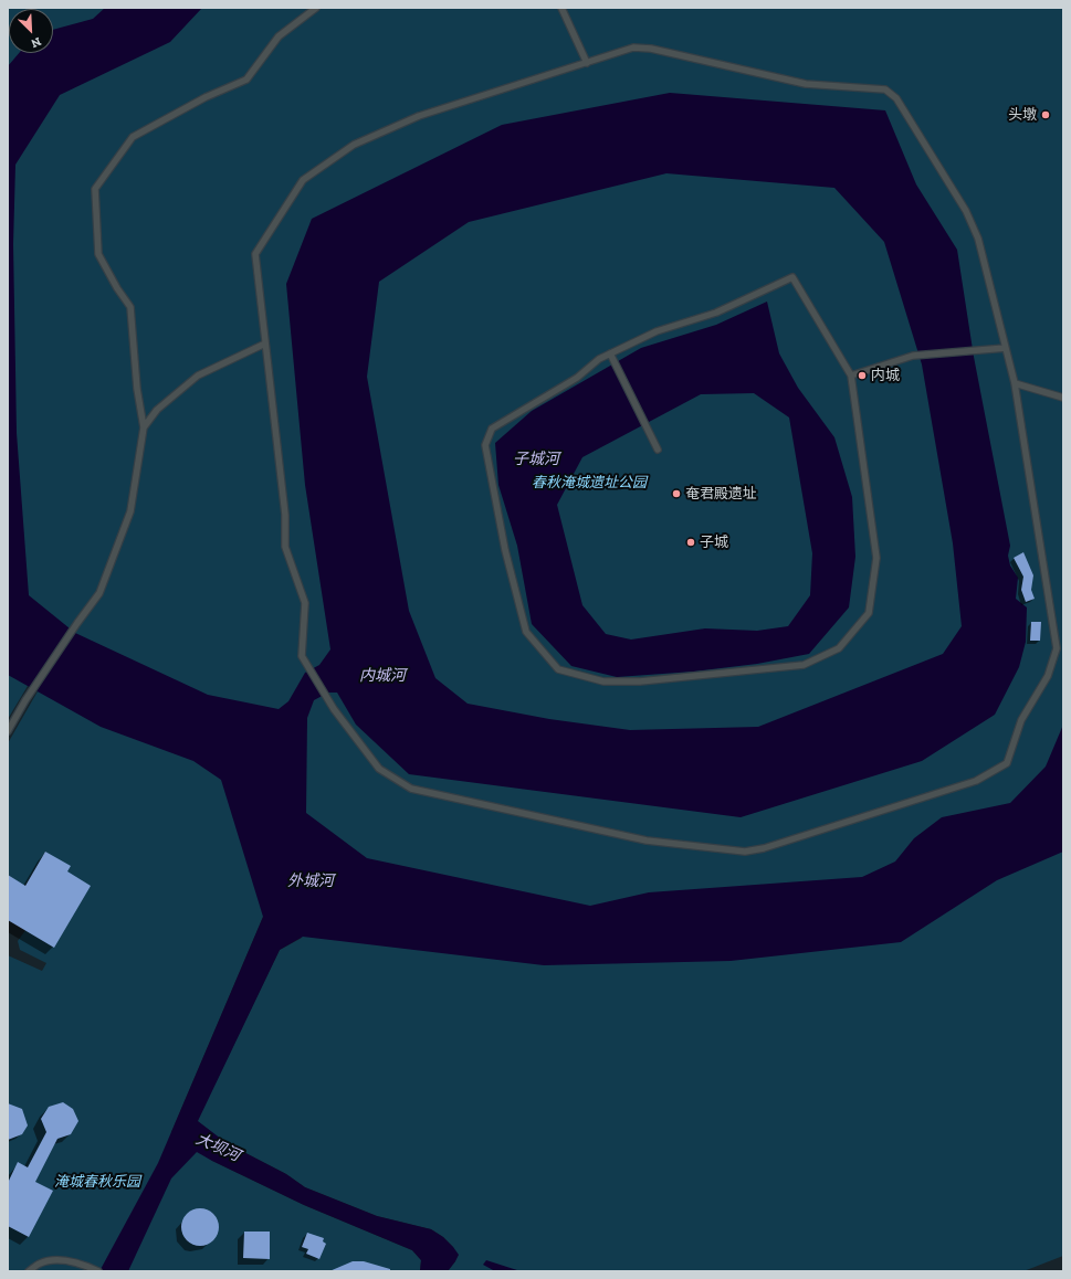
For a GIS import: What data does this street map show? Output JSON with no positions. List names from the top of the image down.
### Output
{
  "water": [
    "子城河",
    "内城河",
    "外城河",
    "大坝河"
  ],
  "parks": ["春秋淹城遗址公园", "淹城春秋乐园"],
  "places": [
    "头墩",
    "内城",
    "奄君殿遗址",
    "子城"
  ],
  "north": "bottom right"
}
